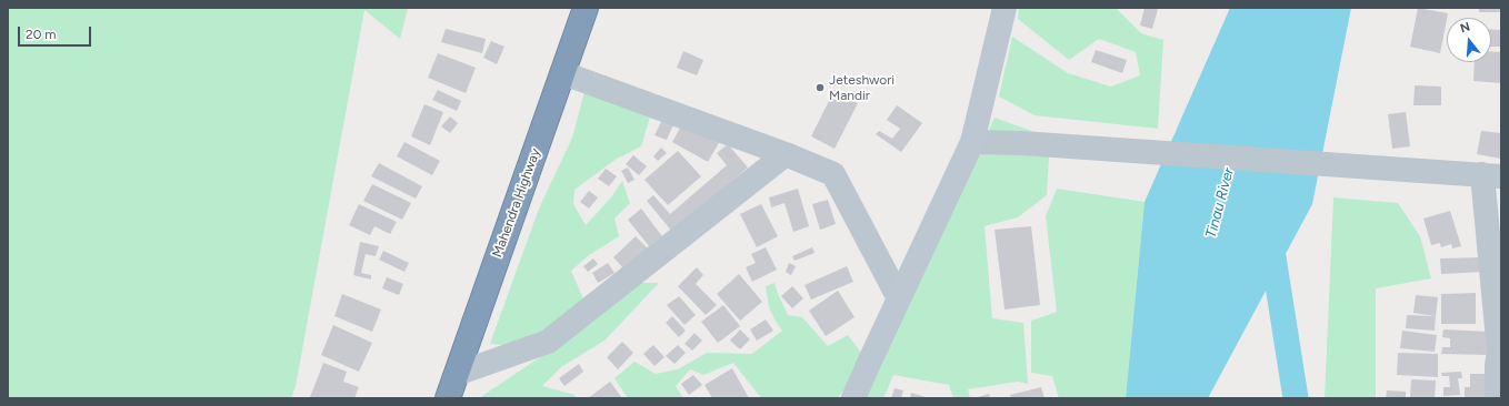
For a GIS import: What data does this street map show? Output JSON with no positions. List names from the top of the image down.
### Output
{
  "streets": {
    "highway": ["Mahendra Highway"]
  },
  "water": ["Tinau River"],
  "places": ["Jeteshwori Mandir"],
  "scale_bar": "20 m",
  "north": "top"
}
